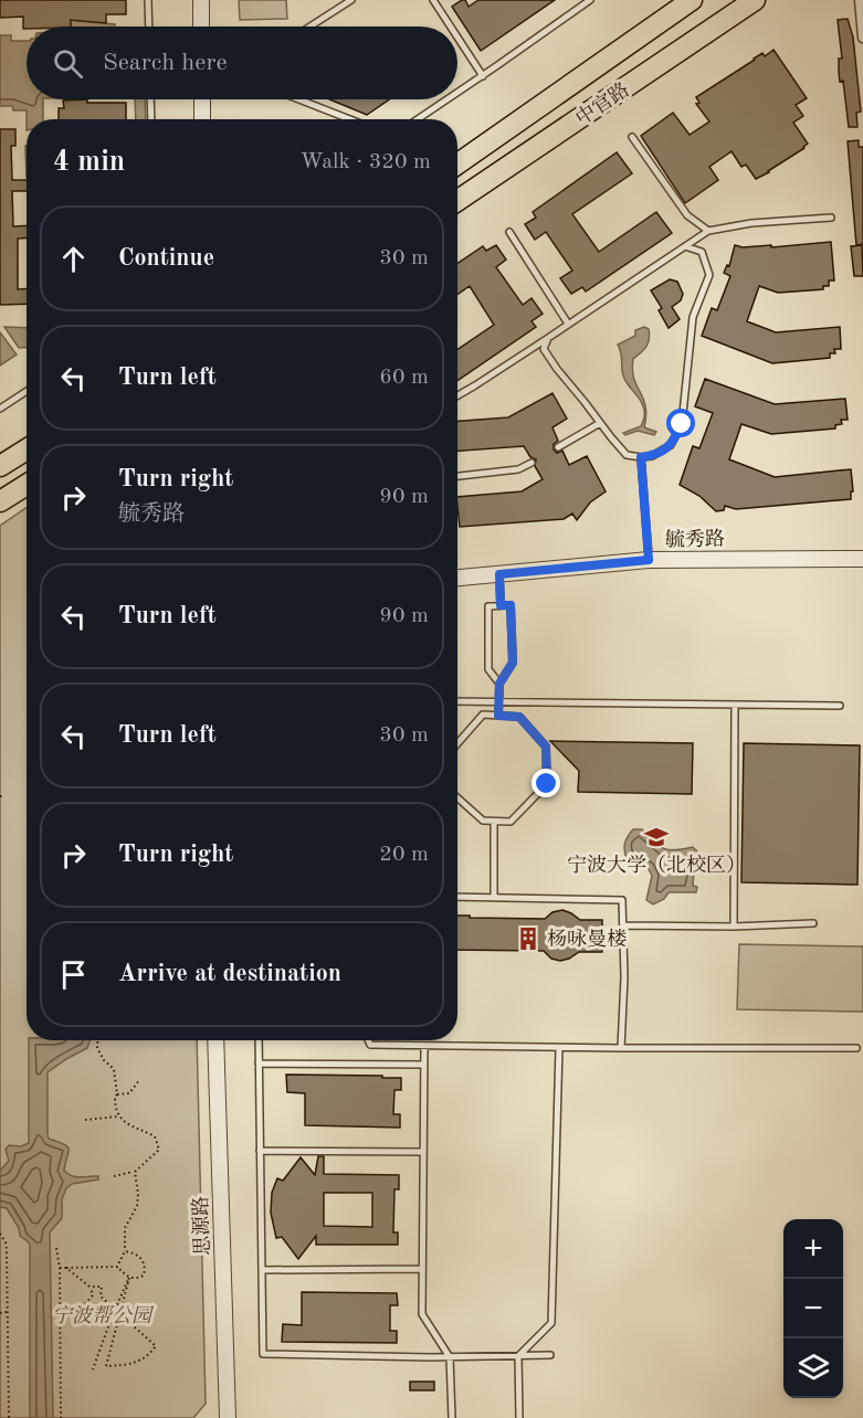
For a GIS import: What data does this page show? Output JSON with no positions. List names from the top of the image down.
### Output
{
  "streets": {
    "main road": ["中官路"],
    "street": ["毓秀路", "思源路"]
  },
  "parks": ["宁波帮公园"],
  "places": {
    "school or university": ["宁波大学（北校区）"],
    "building": ["杨咏曼楼"]
  },
  "page": {
    "search": "Search here",
    "heading": ["4 min", "Walk · 320 m"],
    "list": [
      ["Continue", "30 m"],
      ["Turn left", "60 m"],
      ["Turn right", "毓秀路", "90 m"],
      ["Turn left", "90 m"],
      ["Turn left", "30 m"],
      ["Turn right", "20 m"],
      "Arrive at destination"
    ],
    "map_buttons": ["+", "−"]
  }
}
